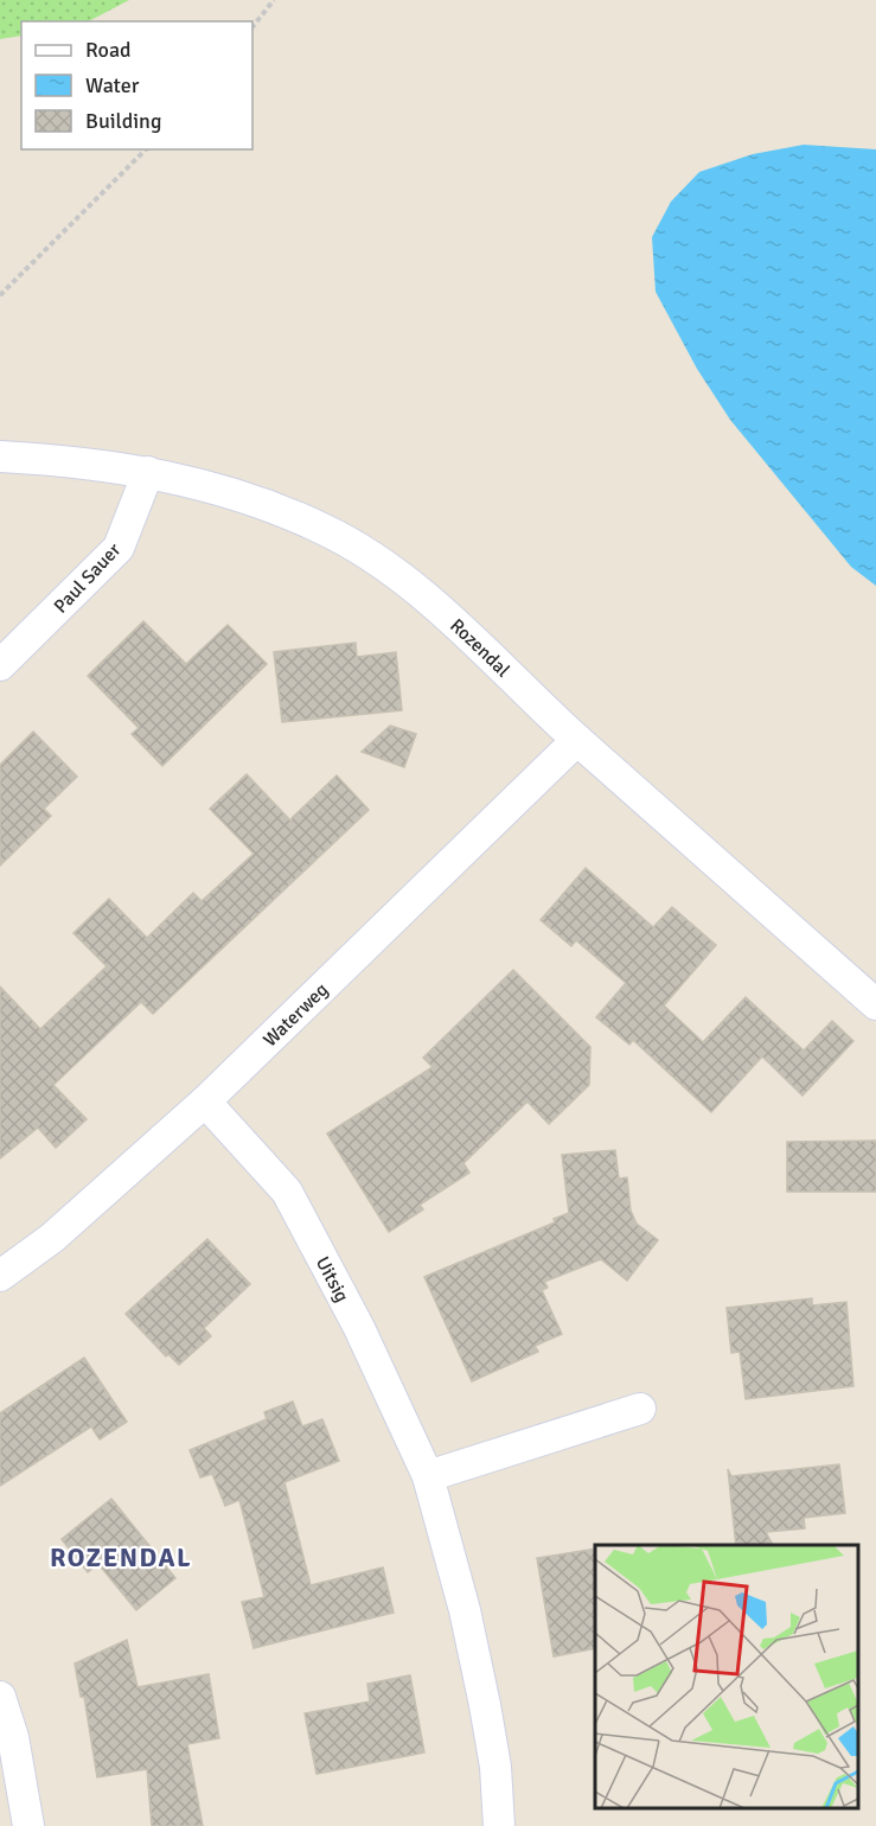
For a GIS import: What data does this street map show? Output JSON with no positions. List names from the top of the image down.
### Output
{
  "streets": {
    "street": [
      "Paul Sauer",
      "Rozendal",
      "Waterweg",
      "Uitsig"
    ]
  },
  "crossings": [
    ["Paul Sauer", "Rozendal"],
    ["Rozendal", "Waterweg"],
    ["Waterweg", "Uitsig"]
  ],
  "districts": ["ROZENDAL"],
  "legend": ["Road", "Water", "Building"]
}
